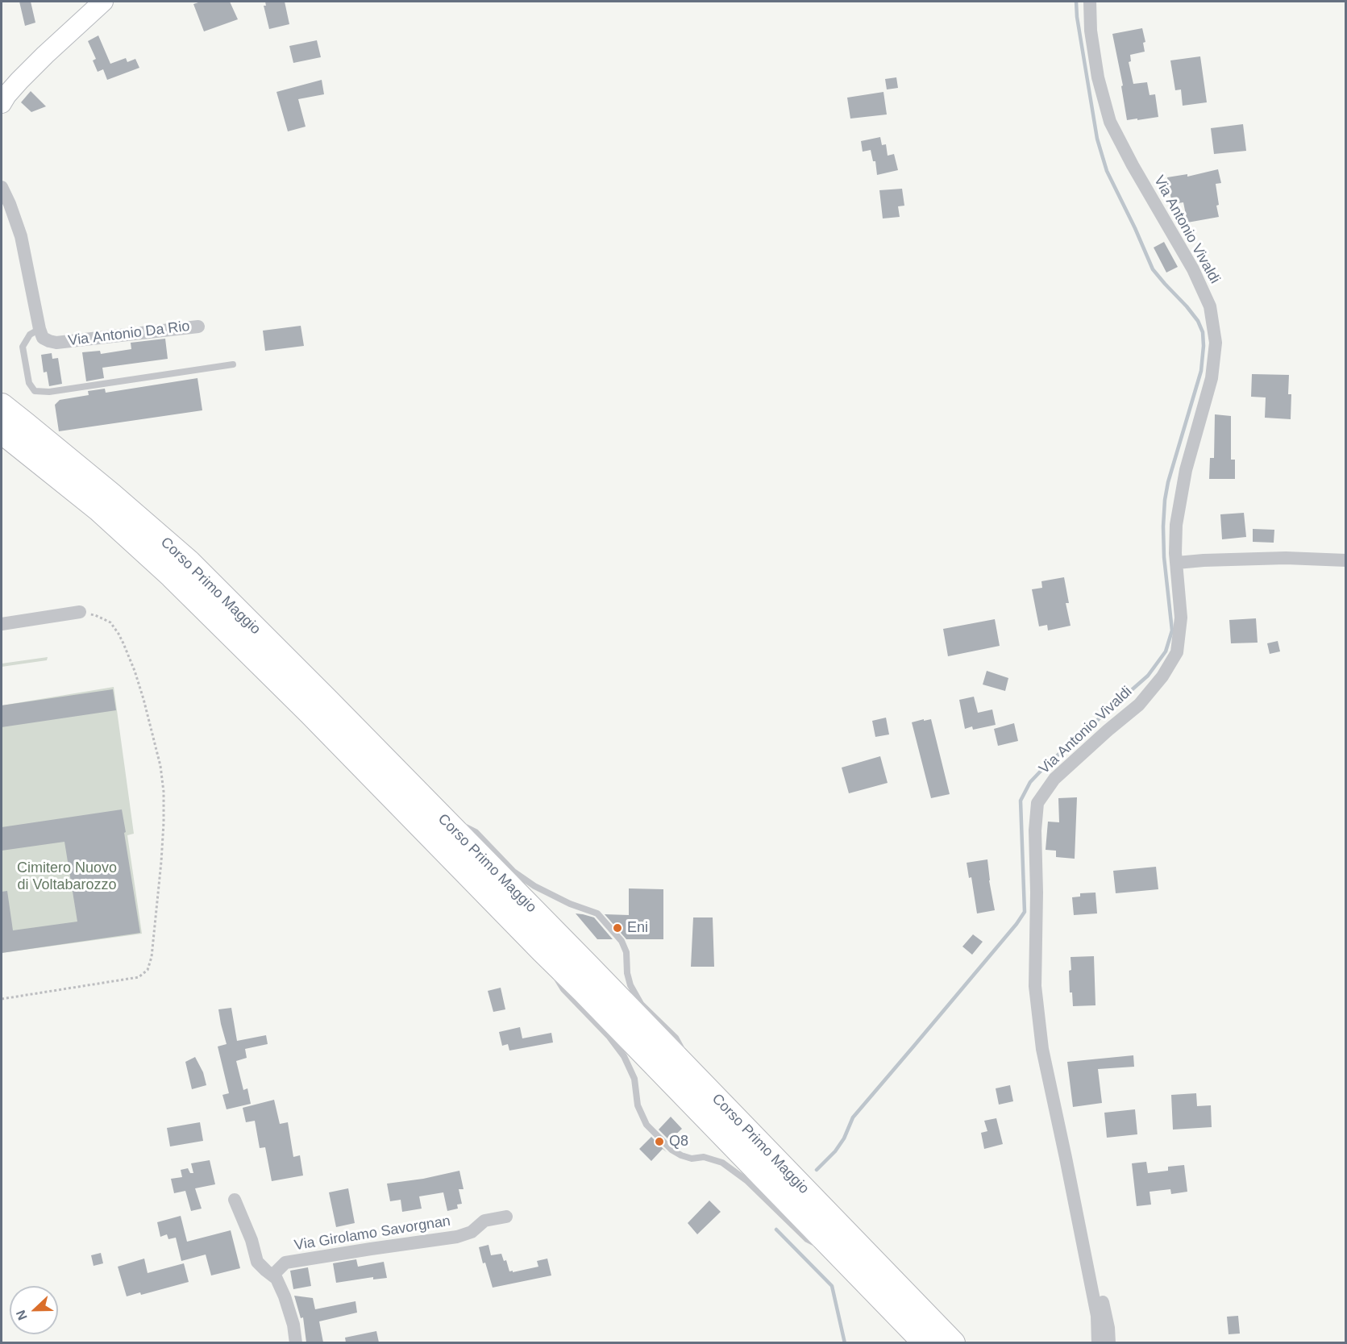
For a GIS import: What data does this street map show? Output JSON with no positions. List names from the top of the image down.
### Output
{
  "streets": {
    "highway": ["Corso Primo Maggio"],
    "street": ["Via Antonio Vivaldi", "Via Antonio Da Rio", "Via Girolamo Savorgnan"]
  },
  "parks": ["Cimitero Nuovo di Voltabarozzo"],
  "places": ["Eni", "Q8"],
  "north": "left"
}
